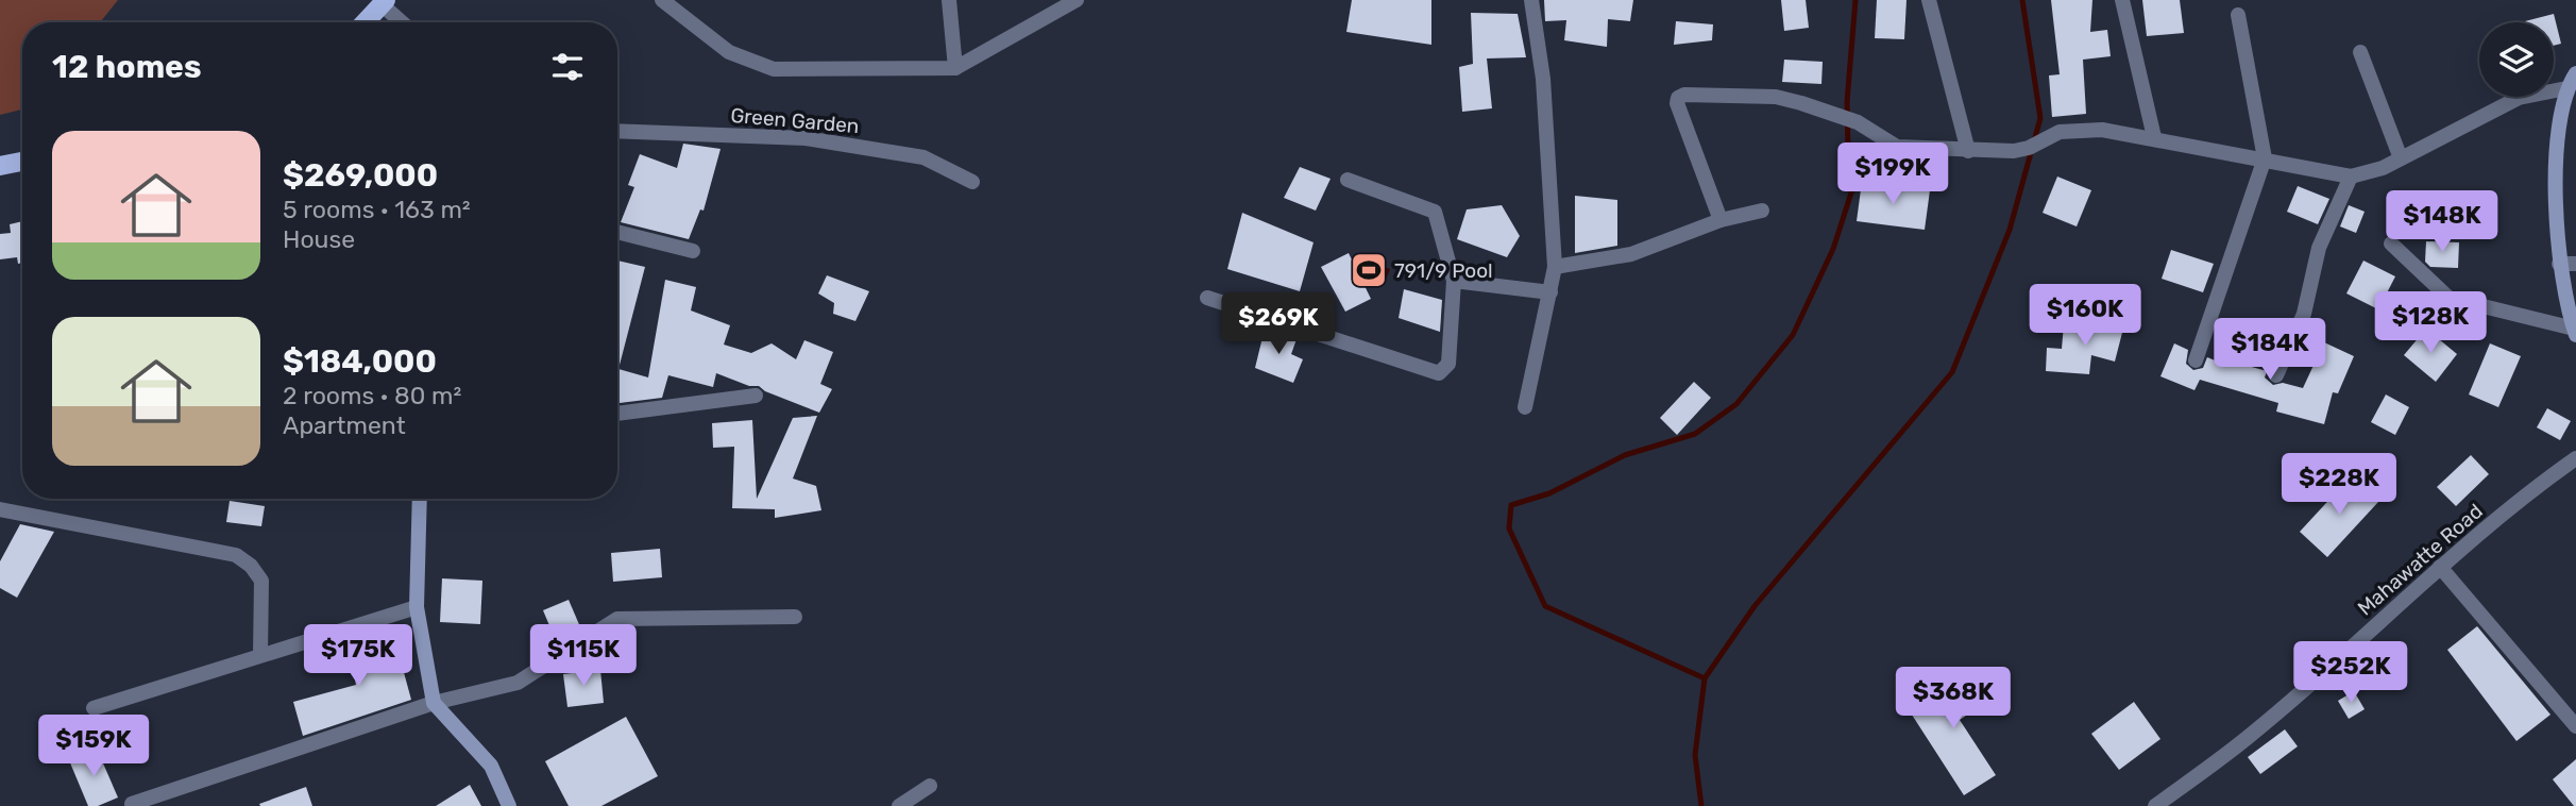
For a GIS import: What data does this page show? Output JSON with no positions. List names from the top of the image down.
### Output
{
  "streets": {
    "street": ["Green Garden", "Mahawatte Road"]
  },
  "places": {
    "sports": ["791/9 Pool"]
  },
  "page": {
    "heading": "12 homes",
    "list": [
      {
        "name": "$269,000",
        "note": "5 rooms · 163 m² · House"
      },
      {
        "name": "$184,000",
        "note": "2 rooms · 80 m² · Apartment"
      }
    ],
    "price": [
      "$199K",
      "$148K",
      "$160K",
      "$128K",
      "$269K",
      "$184K",
      "$228K",
      "$175K",
      "$115K",
      "$252K",
      "$368K",
      "$159K"
    ]
  }
}
